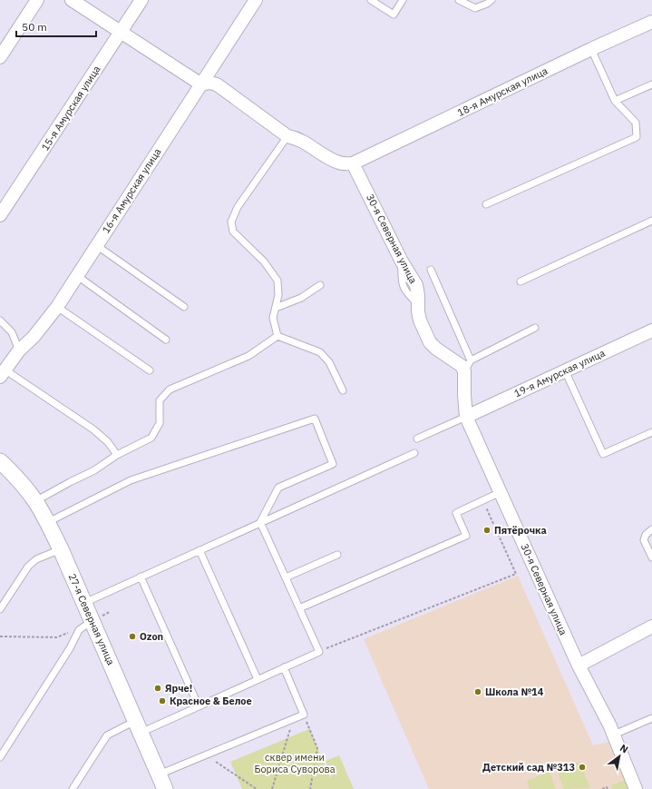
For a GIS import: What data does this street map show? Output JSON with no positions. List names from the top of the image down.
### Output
{
  "streets": {
    "street": [
      "18-я Амурская улица",
      "15-я Амурская улица",
      "16-я Амурская улица",
      "30-я Северная улица",
      "19-я Амурская улица",
      "27-я Северная улица"
    ]
  },
  "crossings": [
    ["18-я Амурская улица", "30-я Северная улица"],
    ["30-я Северная улица", "19-я Амурская улица"]
  ],
  "parks": ["сквер имени Бориса Суворова"],
  "places": [
    "Пятёрочка",
    "Ozon",
    "Ярче!",
    "Школа №14",
    "Красное & Белое",
    "Детский сад №313"
  ],
  "scale_bar": "50 m",
  "north": "top right"
}
